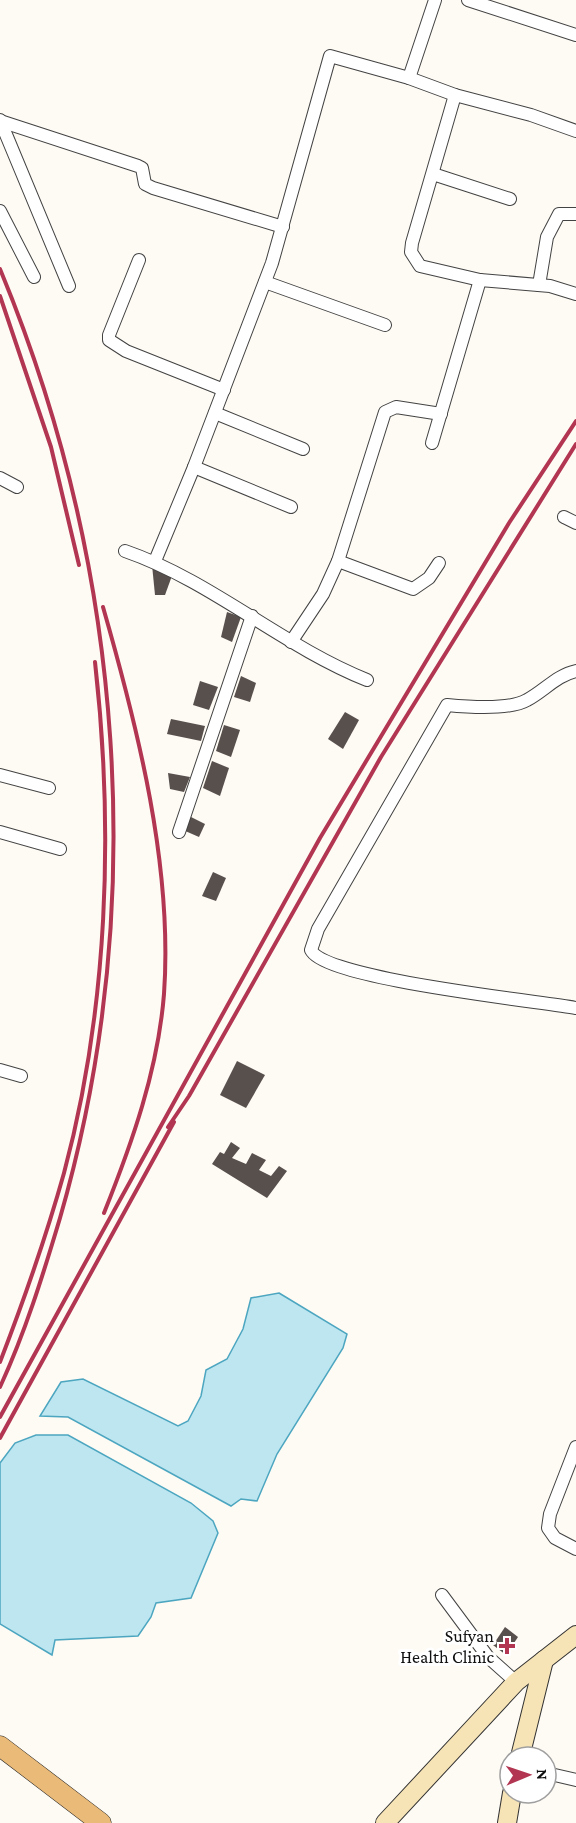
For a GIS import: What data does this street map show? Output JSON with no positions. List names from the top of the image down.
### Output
{
  "places": {
    "health": ["Sufyan Health Clinic"]
  },
  "north": "right"
}
